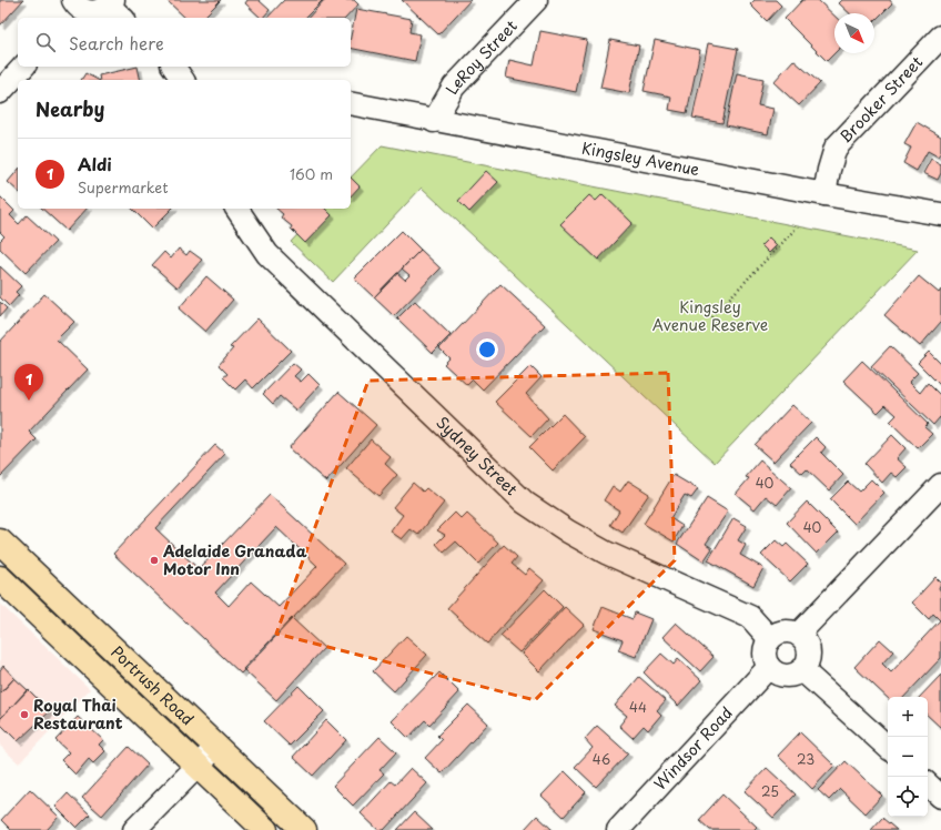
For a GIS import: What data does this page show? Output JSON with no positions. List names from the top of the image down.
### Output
{
  "streets": {
    "highway": ["Portrush Road"],
    "street": [
      "LeRoy Street",
      "Brooker Street",
      "Kingsley Avenue",
      "Sydney Street",
      "Windsor Road"
    ]
  },
  "crossings": [
    ["LeRoy Street", "Kingsley Avenue"],
    ["Brooker Street", "Kingsley Avenue"],
    ["Sydney Street", "Windsor Road"]
  ],
  "parks": ["Kingsley Avenue Reserve"],
  "places": ["Adelaide Granada Motor Inn", "Royal Thai Restaurant"],
  "house_numbers": [
    "40",
    "40",
    "44",
    "46",
    "23",
    "25"
  ],
  "north": "bottom right",
  "page": {
    "search": "Search here",
    "heading": "Nearby",
    "list": [
      {
        "mark": "1",
        "name": "Aldi",
        "note": "Supermarket",
        "value": "160 m"
      }
    ],
    "pins": "1",
    "map_buttons": ["+", "−"]
  }
}
